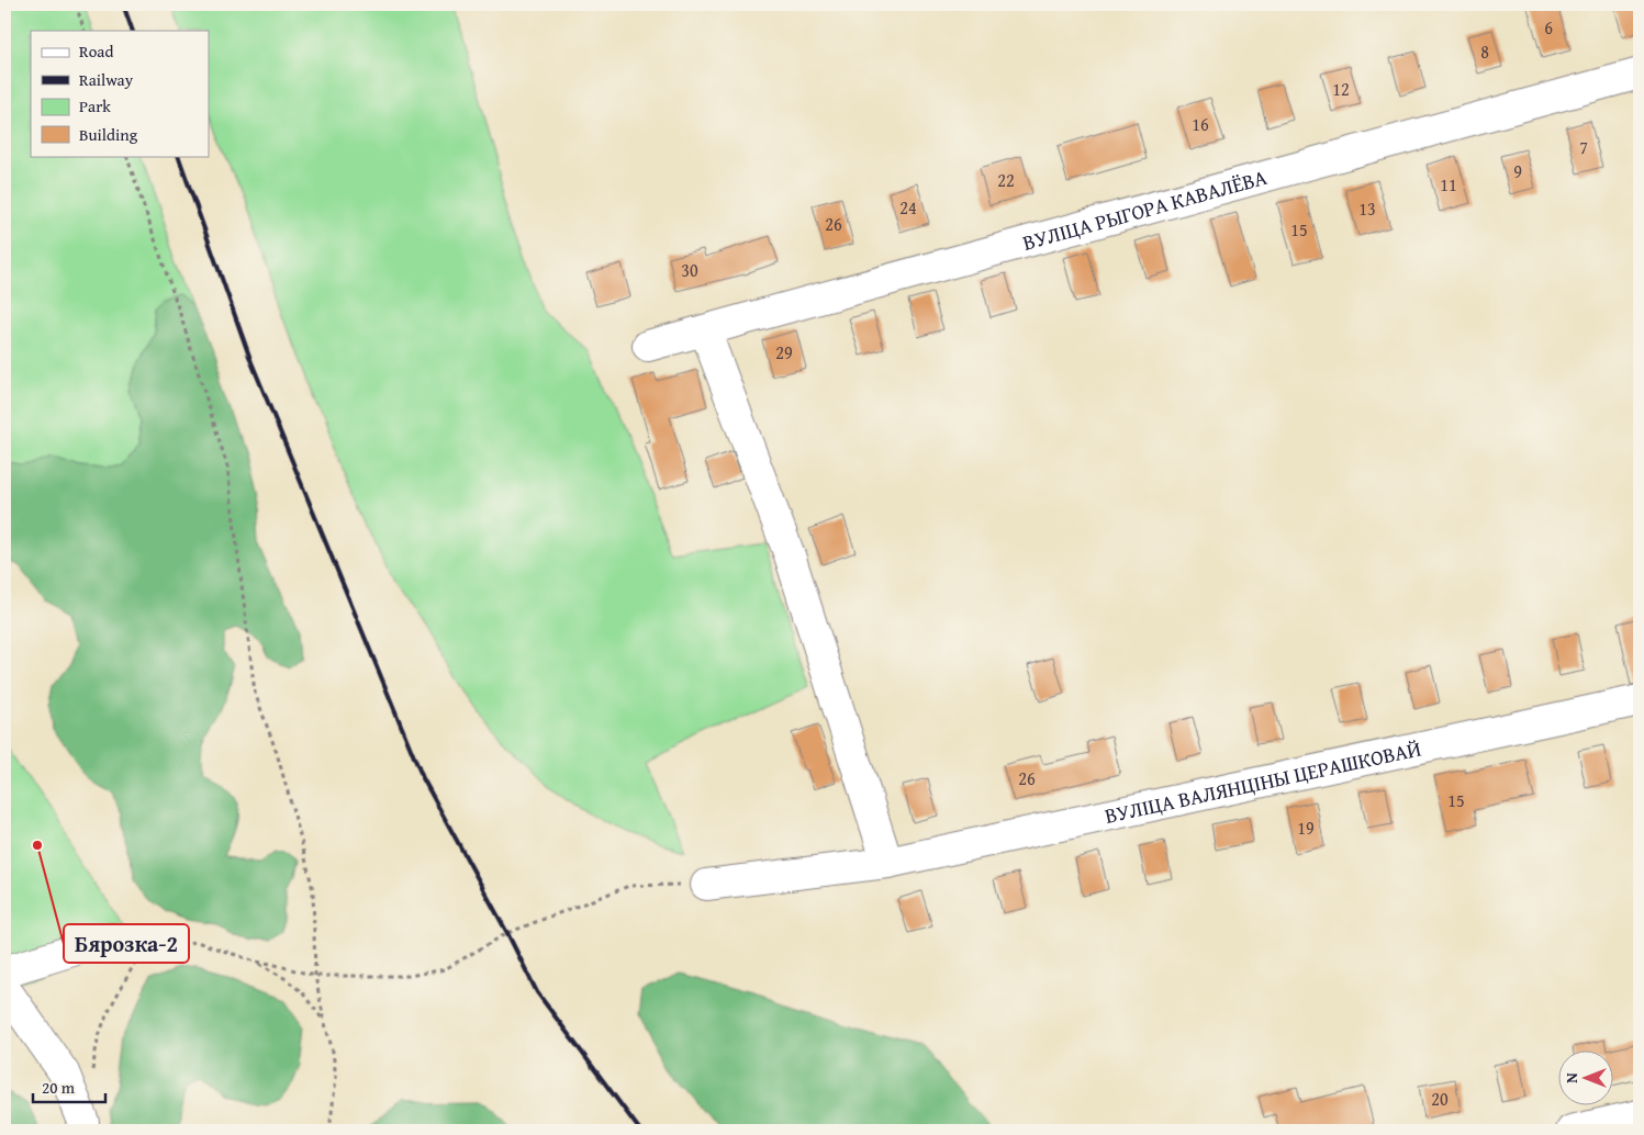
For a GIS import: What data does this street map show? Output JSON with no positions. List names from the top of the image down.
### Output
{
  "streets": {
    "street": ["ВУЛІЦА РЫГОРА КАВАЛЁВА", "ВУЛІЦА ВАЛЯНЦІНЫ ЦЕРАШКОВАЙ"]
  },
  "places": ["Бярозка-2"],
  "house_numbers": [
    "6",
    "8",
    "12",
    "16",
    "7",
    "9",
    "22",
    "11",
    "24",
    "13",
    "26",
    "15",
    "30",
    "29",
    "26",
    "15",
    "19",
    "20"
  ],
  "legend": [
    "Road",
    "Railway",
    "Park",
    "Building"
  ],
  "scale_bar": "20 m",
  "north": "left"
}
